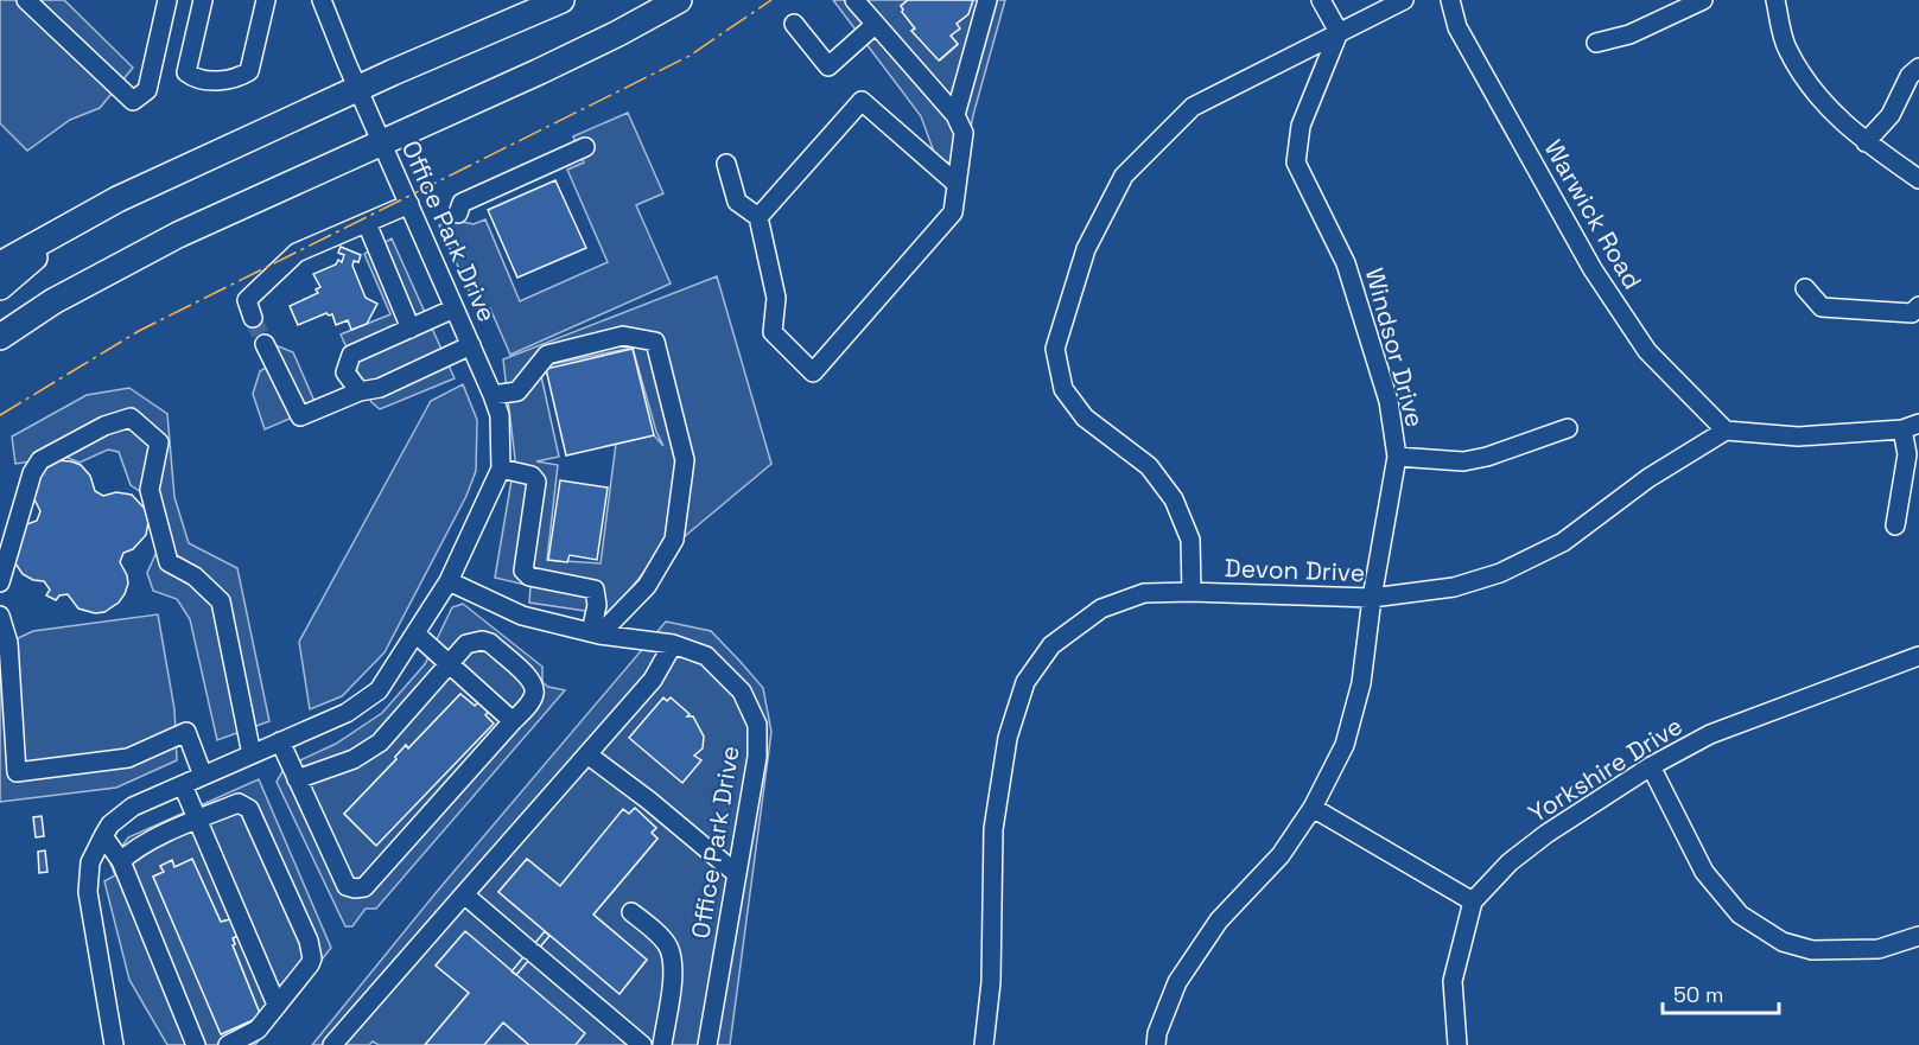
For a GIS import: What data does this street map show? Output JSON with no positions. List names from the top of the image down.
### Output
{
  "streets": {
    "street": [
      "Warwick Road",
      "Office Park Drive",
      "Windsor Drive",
      "Devon Drive",
      "Yorkshire Drive"
    ]
  },
  "crossings": [
    ["Warwick Road", "Devon Drive"],
    ["Windsor Drive", "Devon Drive"]
  ],
  "scale_bar": "50 m"
}
